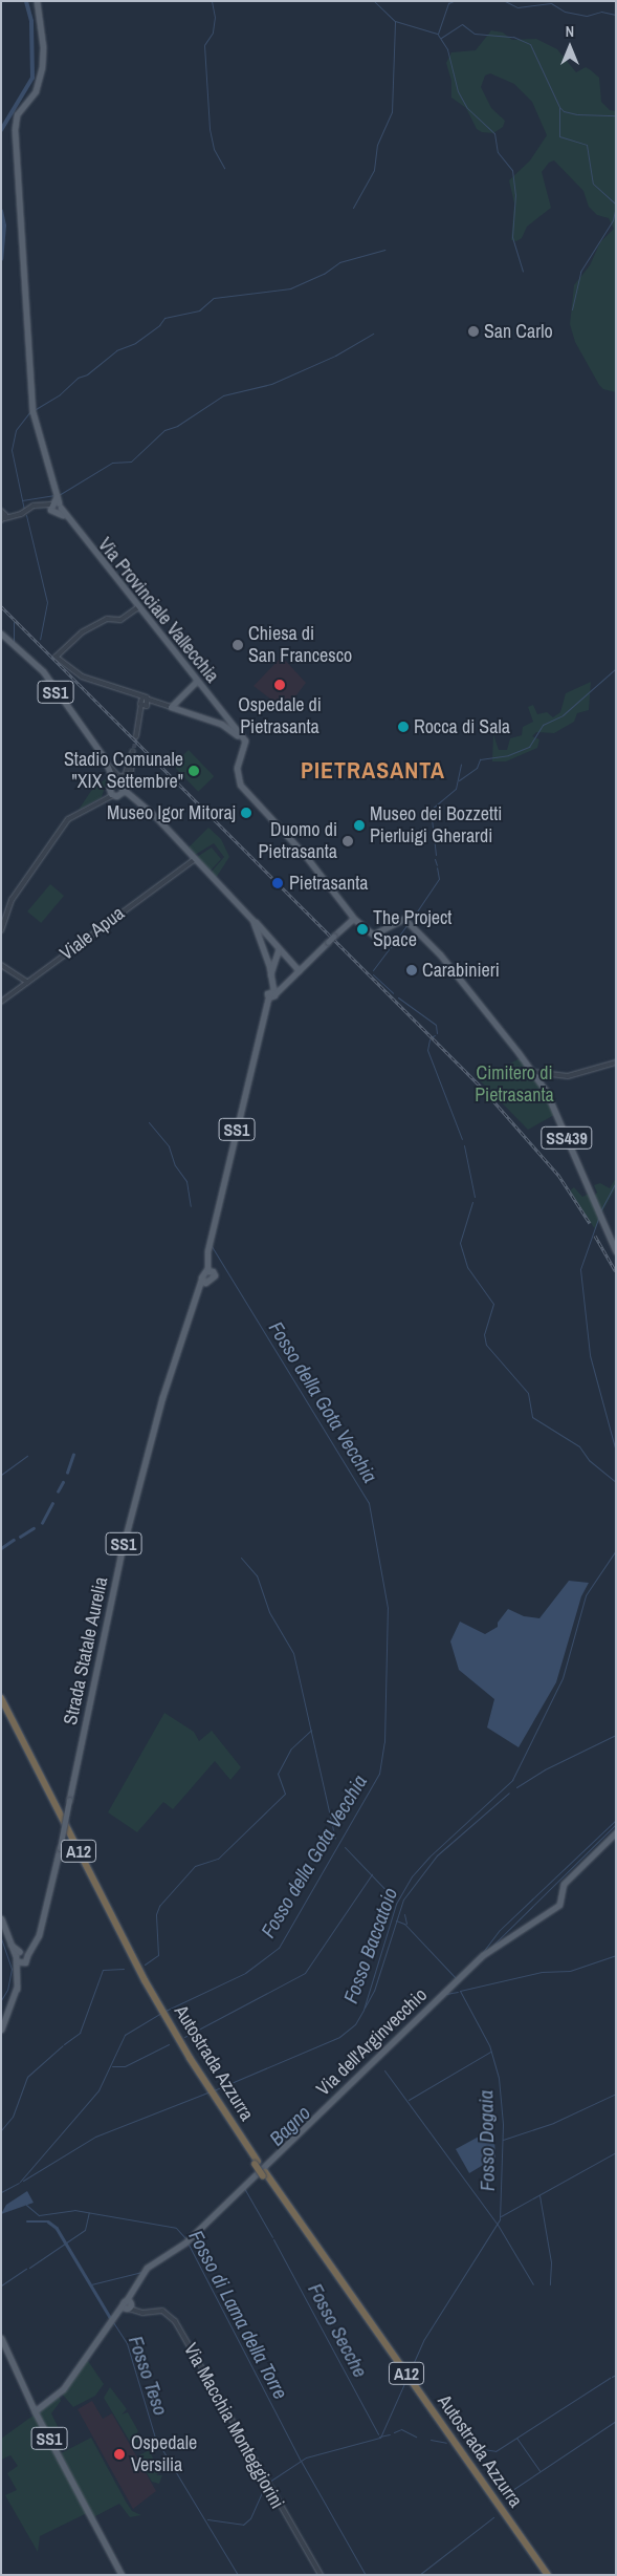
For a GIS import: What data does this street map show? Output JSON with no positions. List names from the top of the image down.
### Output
{
  "streets": {
    "highway": ["A12", "Autostrada Azzurra"],
    "main road": [
      "Via Provinciale Vallecchia",
      "SS1",
      "SS439",
      "Strada Statale Aurelia",
      "Via dell'Arginvecchio"
    ],
    "street": ["Viale Apua", "Via Macchia Monteggiorini"]
  },
  "crossings": [
    ["Via Provinciale Vallecchia", "SS439"],
    ["Via dell'Arginvecchio", "Via Macchia Monteggiorini"]
  ],
  "districts": ["PIETRASANTA"],
  "water": [
    "Fosso della Gota Vecchia",
    "Fosso Baccatoio",
    "Bagno",
    "Fosso Dogaia",
    "Fosso di Lama della Torre",
    "Fosso Secche",
    "Fosso Teso"
  ],
  "parks": ["Cimitero di Pietrasanta"],
  "places": [
    "San Carlo",
    "Chiesa di San Francesco",
    "Ospedale di Pietrasanta",
    "Rocca di Sala",
    "Stadio Comunale \"XIX Settembre\"",
    "Museo Igor Mitoraj",
    "Museo dei Bozzetti Pierluigi Gherardi",
    "Duomo di Pietrasanta",
    "Pietrasanta",
    "The Project Space",
    "Carabinieri",
    "Ospedale Versilia"
  ],
  "north": "top"
}
